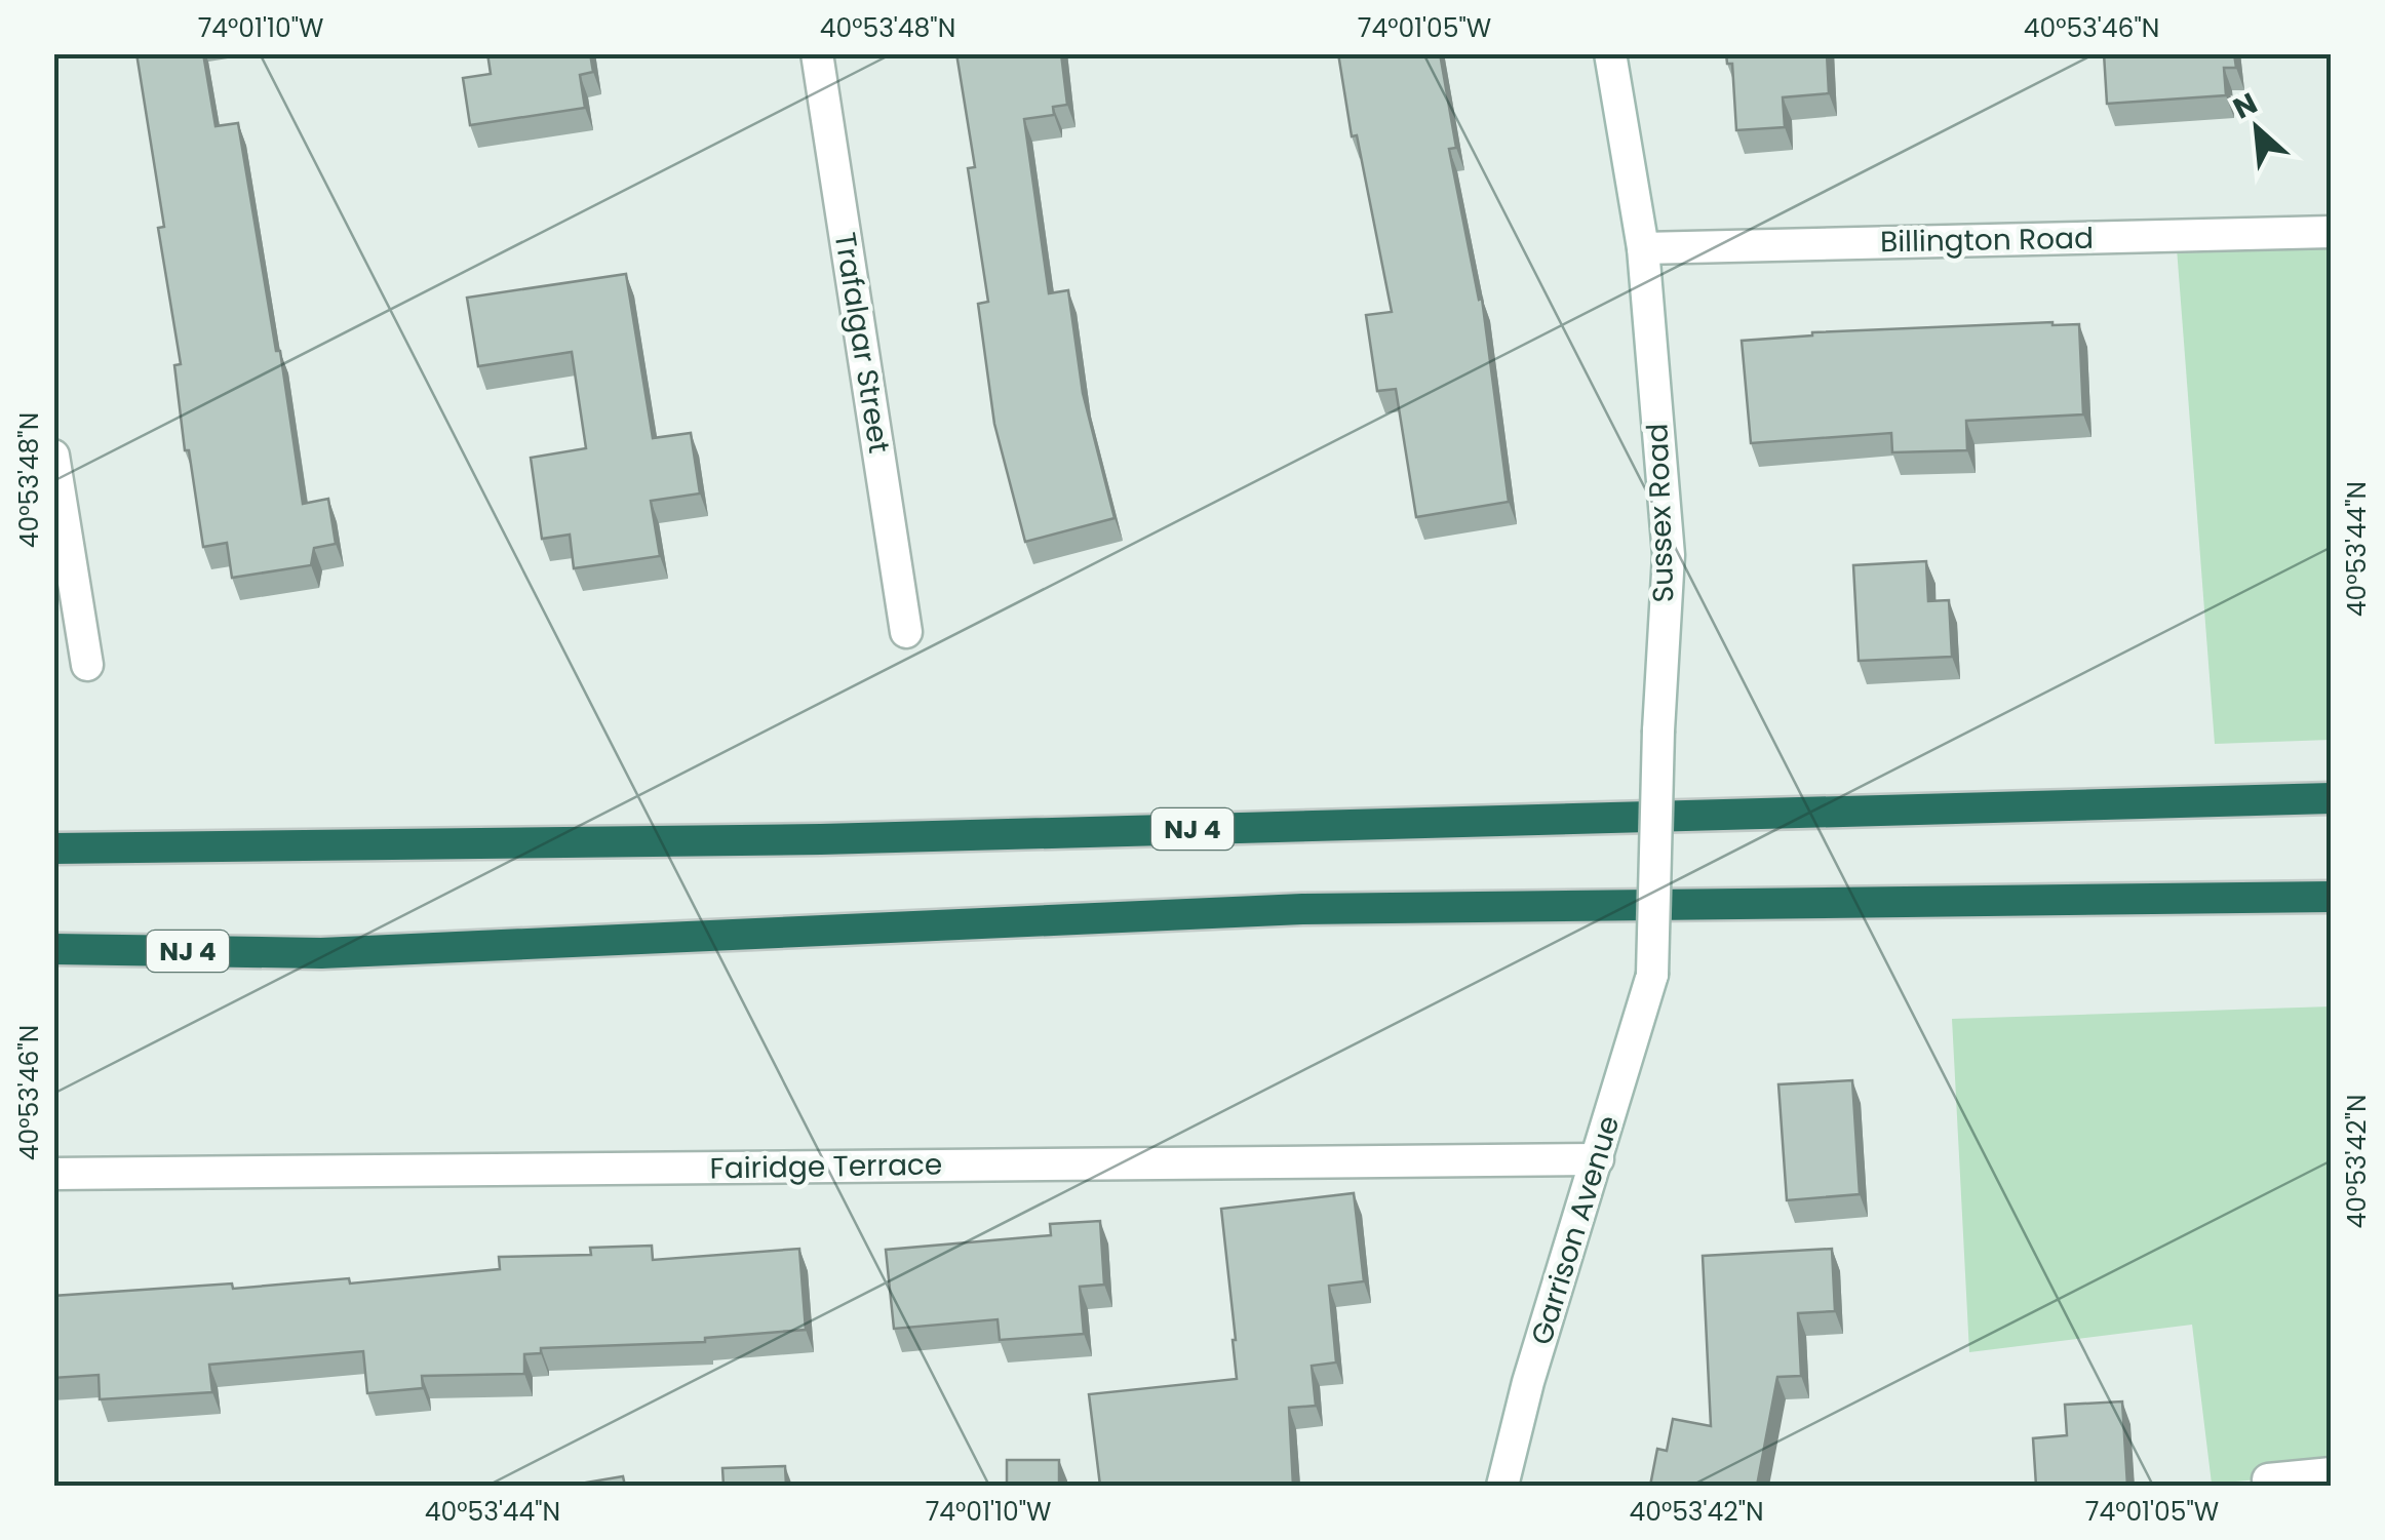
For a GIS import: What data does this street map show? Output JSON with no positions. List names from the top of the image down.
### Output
{
  "streets": {
    "highway": ["NJ 4"],
    "street": [
      "Billington Road",
      "Trafalgar Street",
      "Sussex Road",
      "Fairidge Terrace",
      "Garrison Avenue"
    ]
  },
  "crossings": [
    ["Billington Road", "Sussex Road"],
    ["Sussex Road", "Garrison Avenue"],
    ["Fairidge Terrace", "Garrison Avenue"]
  ],
  "north": "top left",
  "coordinates": [
    "74°01'10\"W",
    "40°53'48\"N",
    "74°01'05\"W",
    "40°53'46\"N",
    "40°53'44\"N",
    "40°53'42\"N"
  ]
}
